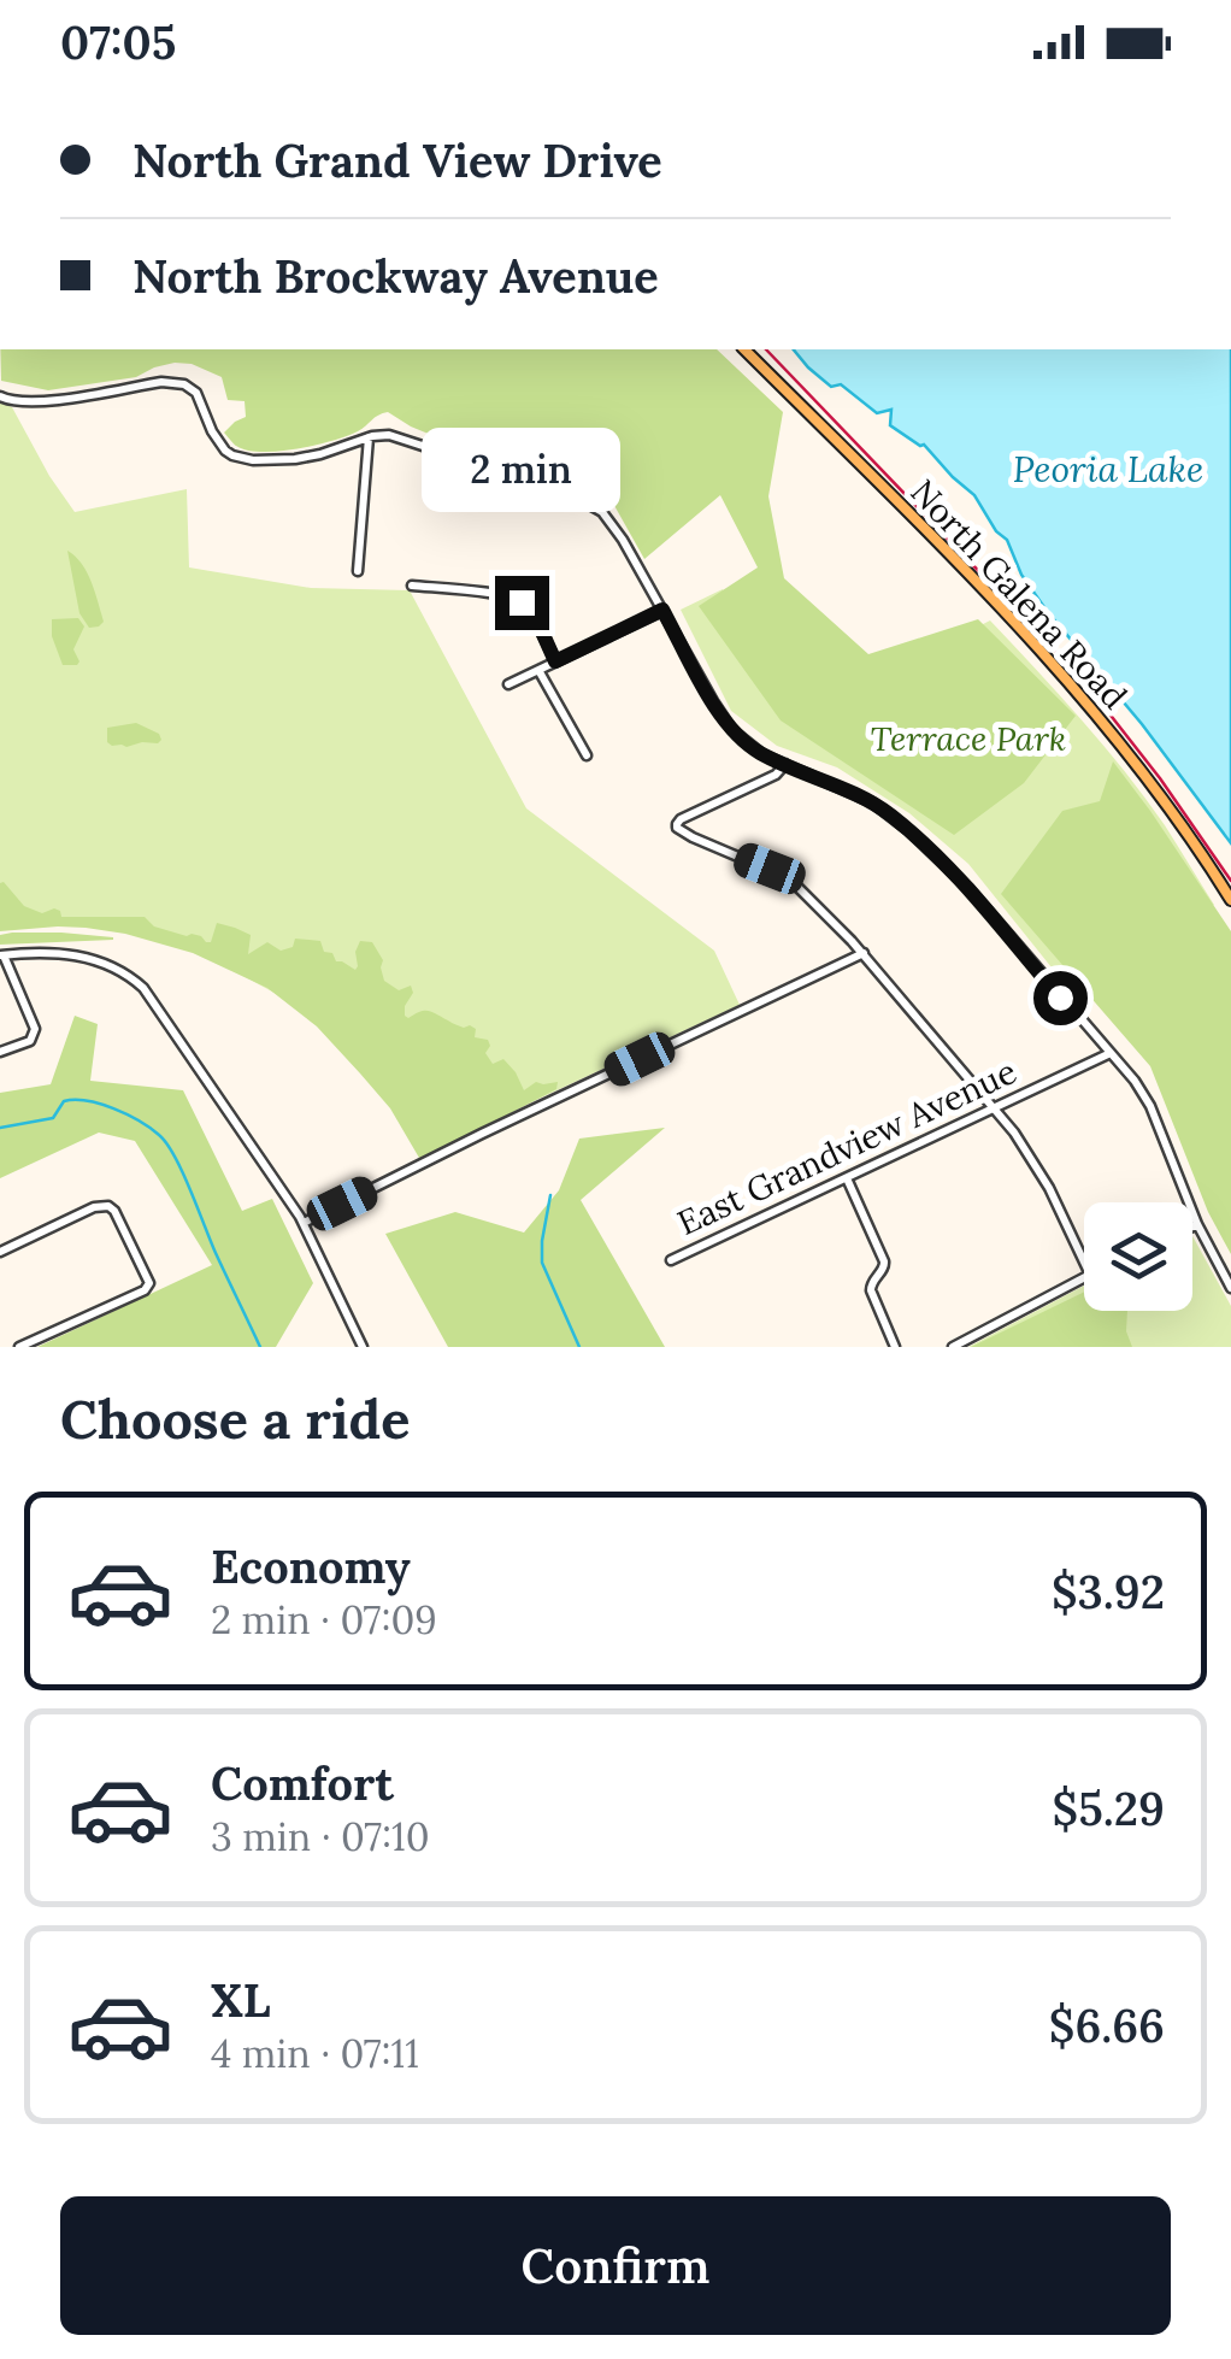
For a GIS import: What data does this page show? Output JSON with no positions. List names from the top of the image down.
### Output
{
  "streets": {
    "main road": ["North Galena Road"],
    "street": ["East Grandview Avenue"]
  },
  "water": ["Peoria Lake"],
  "parks": ["Terrace Park"],
  "page": {
    "status": "07:05",
    "banner": ["North Grand View Drive", "North Brockway Avenue"],
    "bubble": "2 min",
    "heading": "Choose a ride",
    "list": [
      {
        "name": "Economy",
        "note": "2 min · 07:09",
        "value": "$3.92"
      },
      {
        "name": "Comfort",
        "note": "3 min · 07:10",
        "value": "$5.29"
      },
      {
        "name": "XL",
        "note": "4 min · 07:11",
        "value": "$6.66"
      }
    ],
    "buttons": "Confirm"
  }
}
